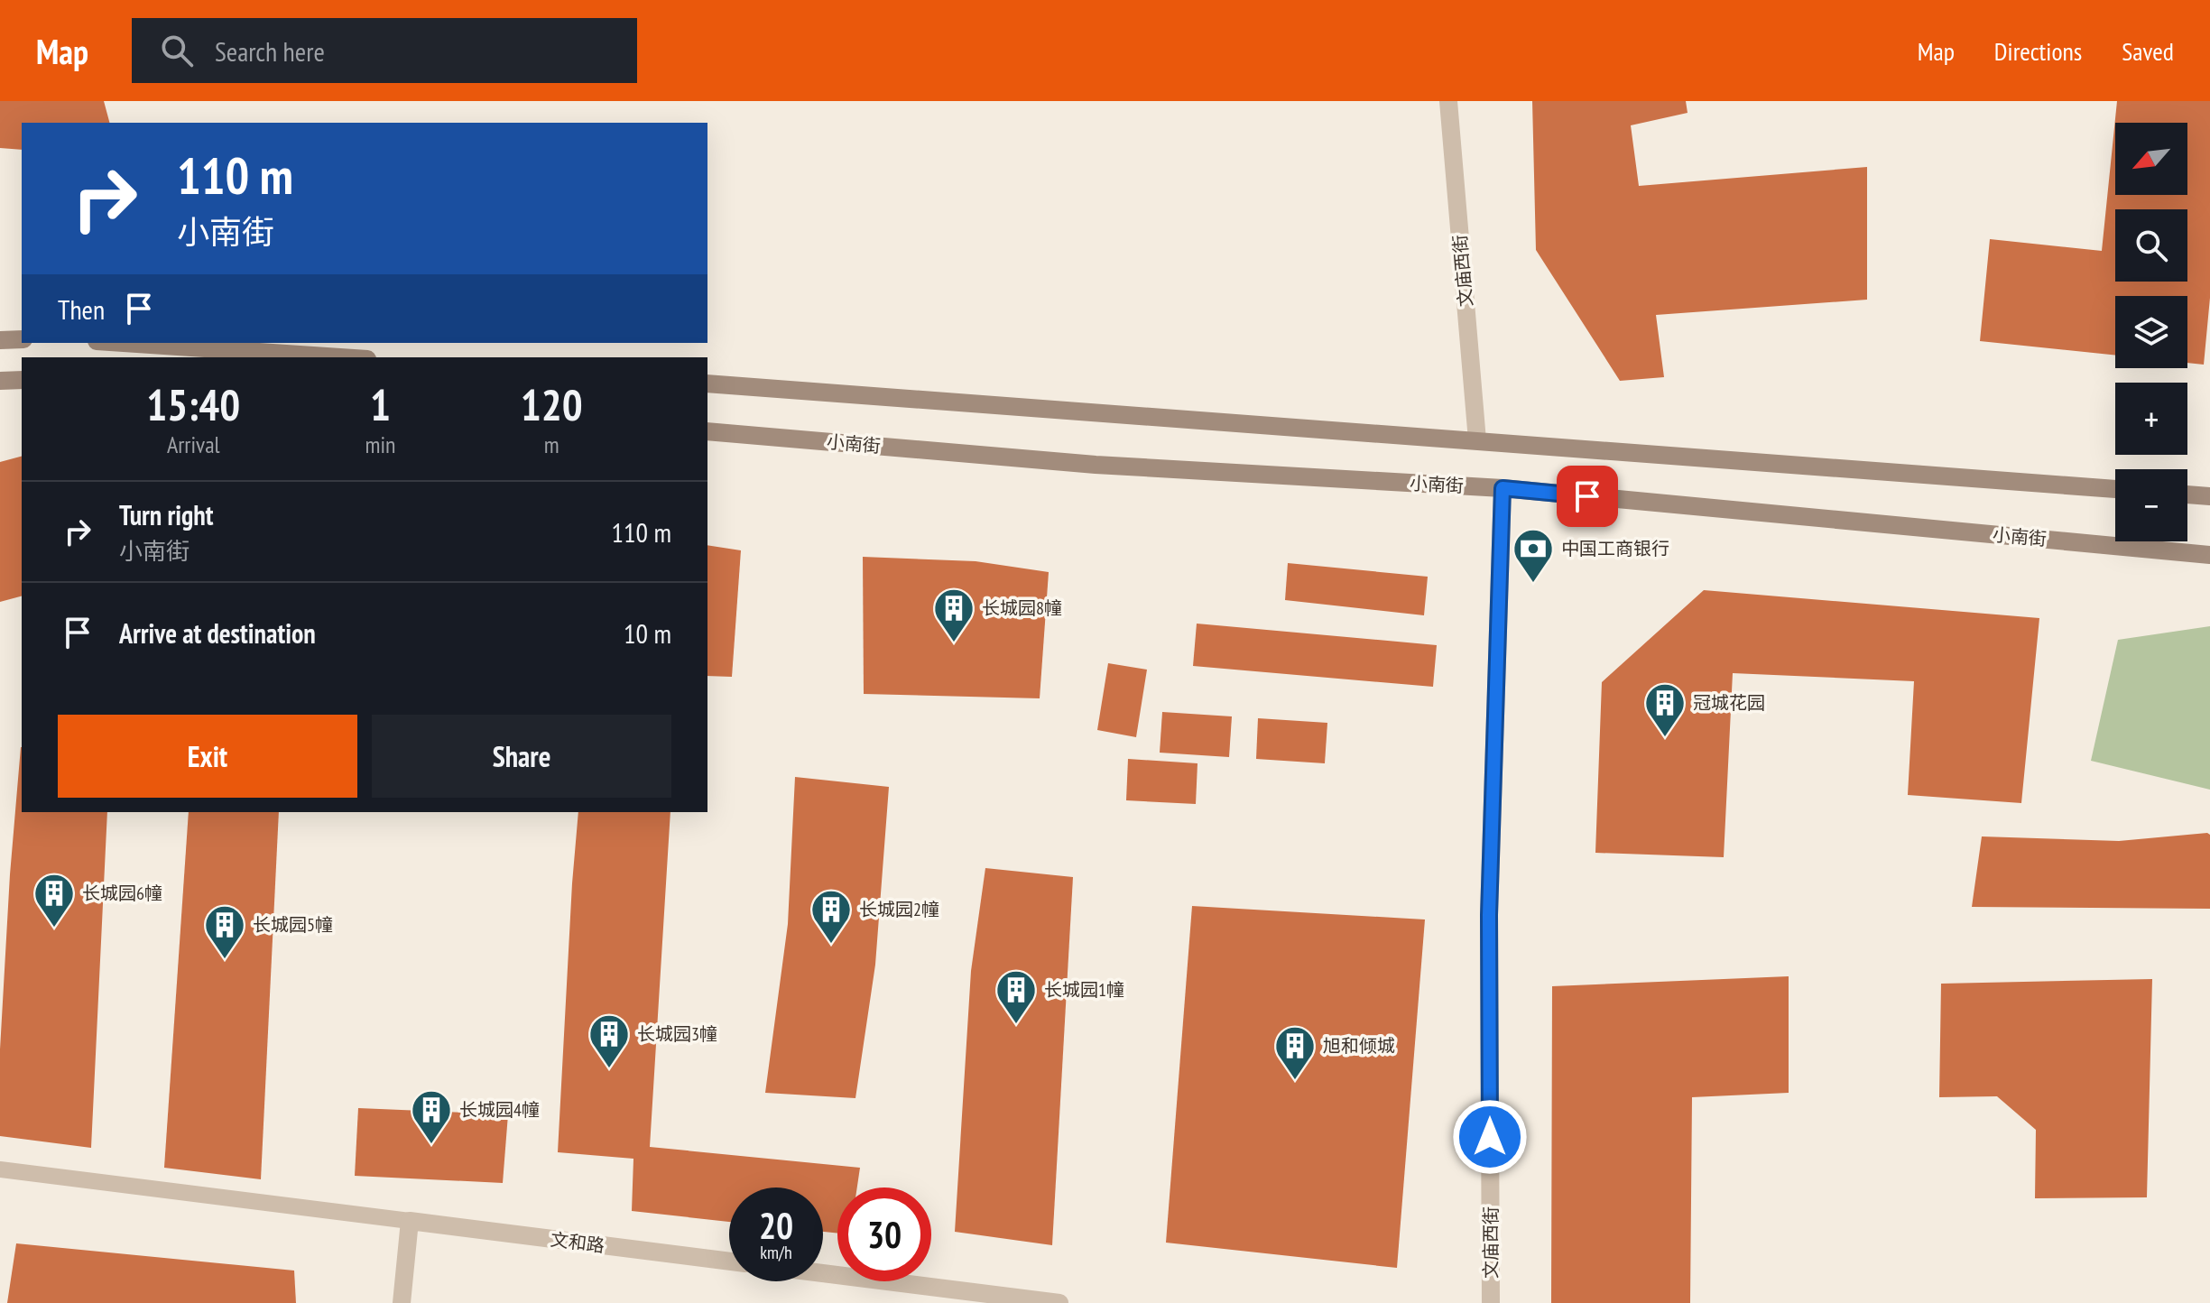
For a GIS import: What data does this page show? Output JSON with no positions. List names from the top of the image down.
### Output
{
  "streets": {
    "main road": ["小南街"],
    "street": ["文庙西街", "文和路"]
  },
  "crossings": [
    ["文庙西街", "小南街"]
  ],
  "places": {
    "bank": ["中国工商银行"],
    "building": [
      "长城园8幢",
      "冠城花园",
      "长城园6幢",
      "长城园2幢",
      "长城园5幢",
      "长城园1幢",
      "长城园3幢",
      "旭和倾城",
      "长城园4幢"
    ]
  },
  "north": "bottom left",
  "page": {
    "header": "Map",
    "search": "Search here",
    "nav": ["Map", "Directions", "Saved"],
    "map_buttons": ["+", "−"],
    "turn": ["110 m", "小南街"],
    "then": "Then",
    "eta": [
      "15:40",
      "Arrival",
      "1",
      "min",
      "120",
      "m"
    ],
    "list": [
      {
        "name": "Turn right",
        "note": "小南街",
        "value": "110 m"
      },
      {
        "name": "Arrive at destination",
        "value": "10 m"
      }
    ],
    "buttons": ["Exit", "Share"],
    "speed": "20 km/h",
    "limit": "30"
  }
}
